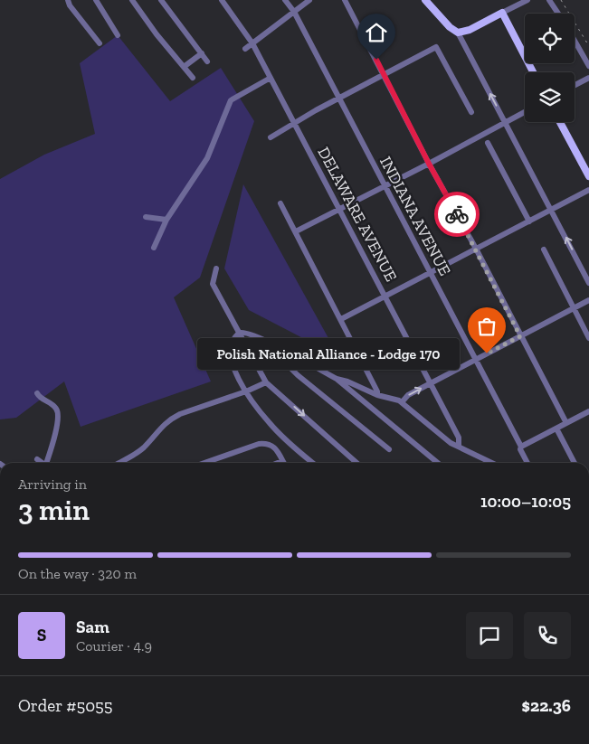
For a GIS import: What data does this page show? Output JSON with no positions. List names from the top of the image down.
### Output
{
  "streets": {
    "street": ["DELAWARE AVENUE", "INDIANA AVENUE"]
  },
  "places": ["Polish National Alliance - Lodge 170"],
  "page": {
    "bubble": "Polish National Alliance - Lodge 170",
    "heading": ["3 min", "Arriving in", "10:00–10:05"],
    "panel": [
      "Sam",
      "Courier · 4.9",
      "Order #5055",
      "$22.36"
    ],
    "bar": "On the way · 320 m",
    "round": "S"
  }
}
